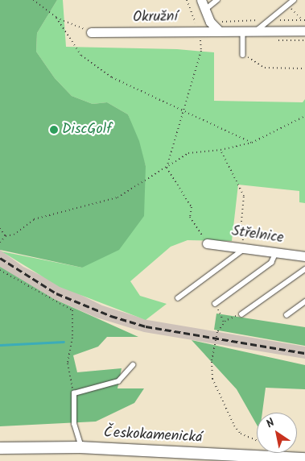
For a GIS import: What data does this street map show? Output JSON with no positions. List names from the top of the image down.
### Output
{
  "streets": {
    "street": ["Okružní", "Střelnice", "Českokamenická"]
  },
  "places": ["DiscGolf"],
  "north": "top left"
}
